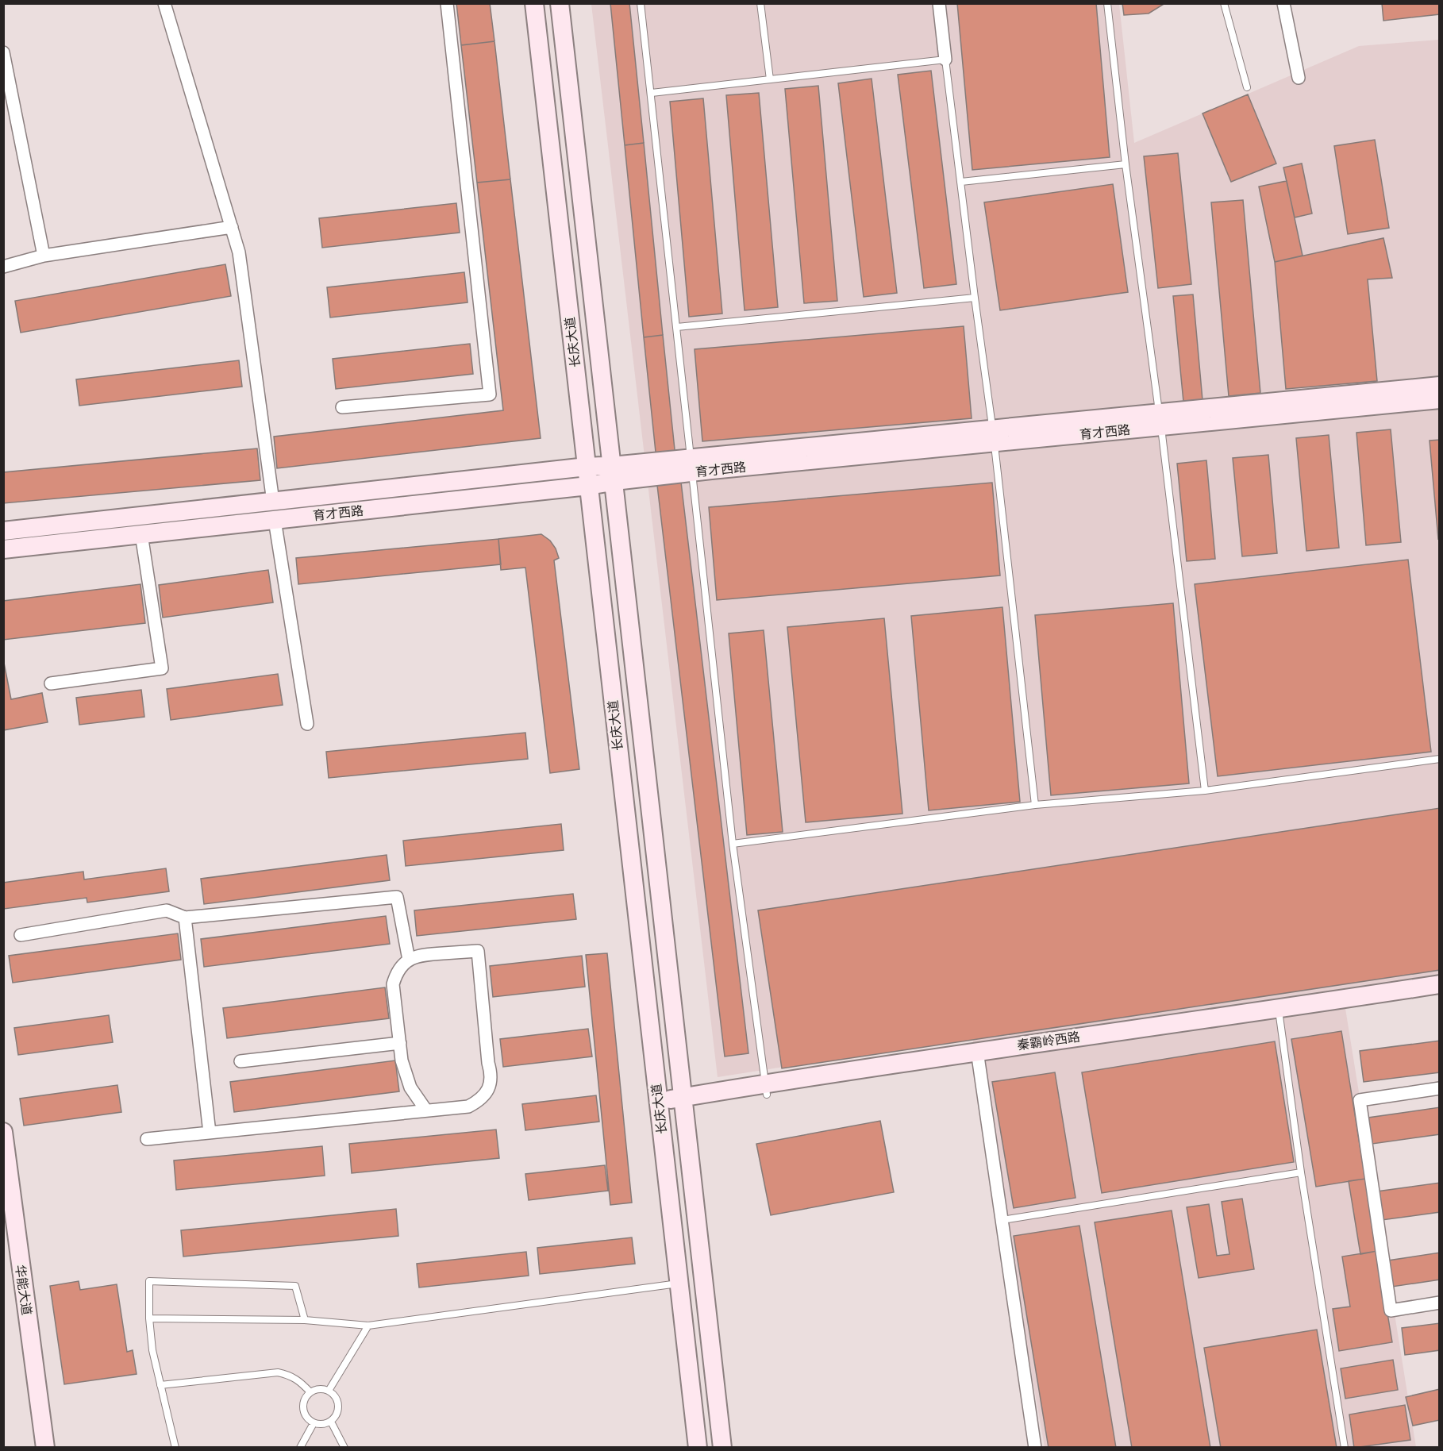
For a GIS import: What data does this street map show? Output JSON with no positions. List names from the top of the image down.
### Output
{
  "streets": {
    "main road": [
      "长庆大道",
      "育才西路",
      "秦霸岭西路",
      "华能大道"
    ]
  },
  "crossings": [
    ["长庆大道", "育才西路"],
    ["长庆大道", "秦霸岭西路"]
  ]
}
